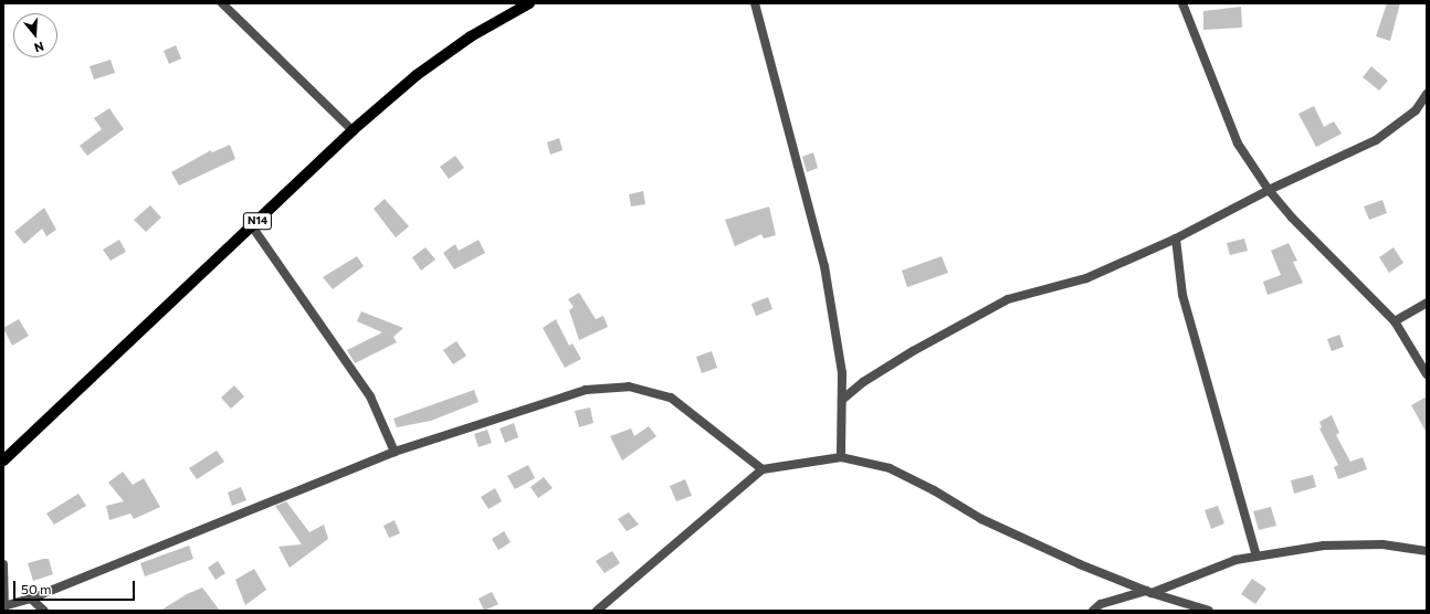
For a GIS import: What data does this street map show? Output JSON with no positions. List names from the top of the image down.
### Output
{
  "streets": {
    "main road": ["N14"]
  },
  "scale_bar": "50 m",
  "north": "bottom"
}
